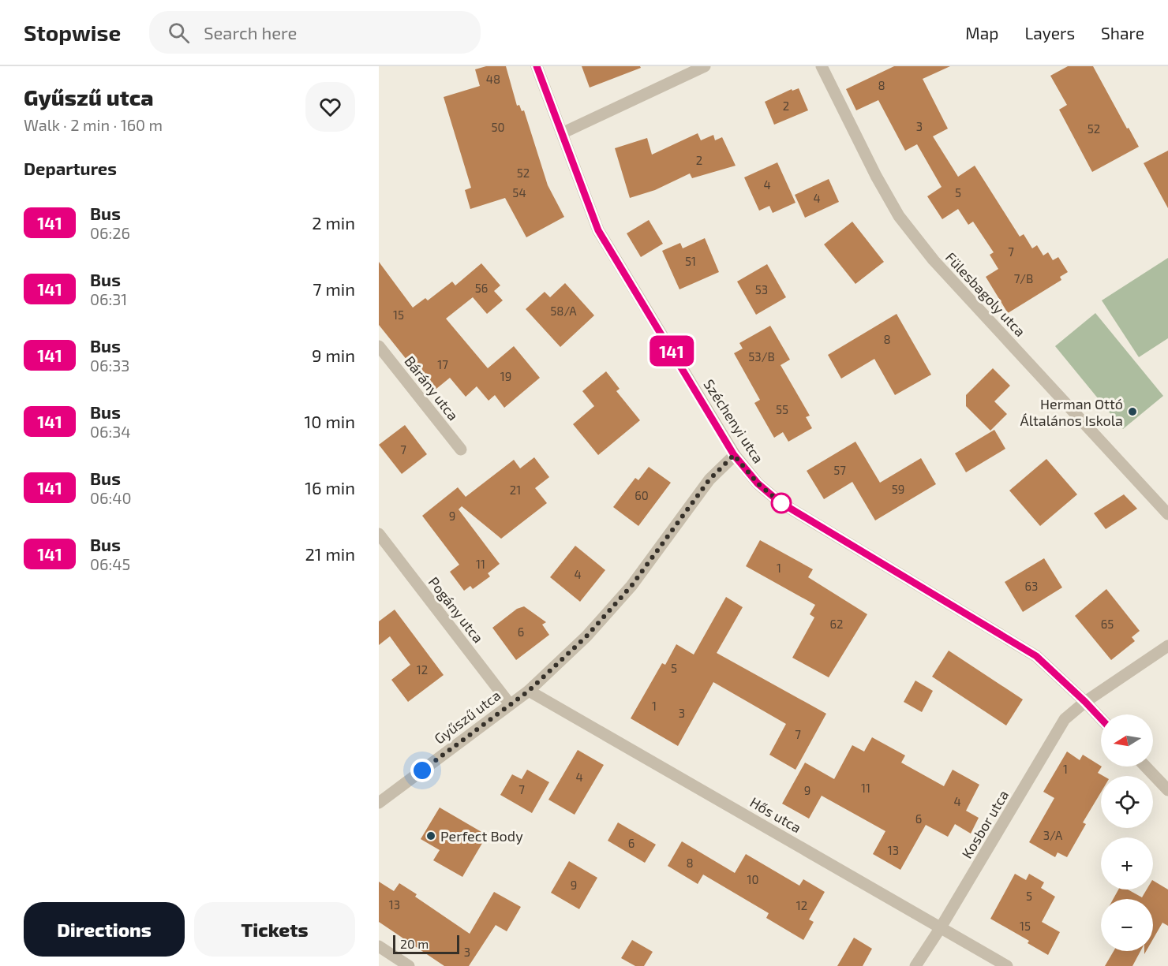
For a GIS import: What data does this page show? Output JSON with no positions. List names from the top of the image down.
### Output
{
  "streets": {
    "street": [
      "Fülesbagoly utca",
      "Bárány utca",
      "Széchenyi utca",
      "Pogány utca",
      "Gyűszű utca",
      "Hős utca",
      "Kosbor utca"
    ]
  },
  "crossings": [
    ["Széchenyi utca", "Gyűszű utca"],
    ["Széchenyi utca", "Kosbor utca"],
    ["Pogány utca", "Gyűszű utca"],
    ["Gyűszű utca", "Hős utca"],
    ["Hős utca", "Kosbor utca"]
  ],
  "places": ["Herman Ottó Általános Iskola", "Perfect Body"],
  "lines": ["bus line 141"],
  "house_numbers": [
    "48",
    "8",
    "2",
    "3",
    "50",
    "52",
    "2",
    "52",
    "4",
    "54",
    "5",
    "4",
    "7",
    "51",
    "7/B",
    "56",
    "53",
    "58/A",
    "15",
    "8",
    "53/B",
    "17",
    "19",
    "55",
    "7",
    "57",
    "59",
    "21",
    "60",
    "9",
    "11",
    "1",
    "4",
    "63",
    "62",
    "65",
    "6",
    "5",
    "12",
    "1",
    "3",
    "7",
    "1",
    "4",
    "11",
    "7",
    "9",
    "4",
    "6",
    "3/A",
    "6",
    "13",
    "8",
    "10",
    "9",
    "5",
    "13",
    "12",
    "15",
    "3"
  ],
  "scale_bar": "20 m",
  "north": "left",
  "page": {
    "header": "Stopwise",
    "search": "Search here",
    "nav": ["Map", "Layers", "Share"],
    "heading": [
      ["Gyűszű utca", "Walk · 2 min · 160 m"],
      "Departures"
    ],
    "on_map": "141",
    "list": [
      {
        "mark": "141",
        "name": "Bus",
        "note": "06:26",
        "value": "2 min"
      },
      {
        "mark": "141",
        "name": "Bus",
        "note": "06:31",
        "value": "7 min"
      },
      {
        "mark": "141",
        "name": "Bus",
        "note": "06:33",
        "value": "9 min"
      },
      {
        "mark": "141",
        "name": "Bus",
        "note": "06:34",
        "value": "10 min"
      },
      {
        "mark": "141",
        "name": "Bus",
        "note": "06:40",
        "value": "16 min"
      },
      {
        "mark": "141",
        "name": "Bus",
        "note": "06:45",
        "value": "21 min"
      }
    ],
    "map_buttons": ["+", "−"],
    "buttons": ["Directions", "Tickets"],
    "scale": "20 m"
  }
}
